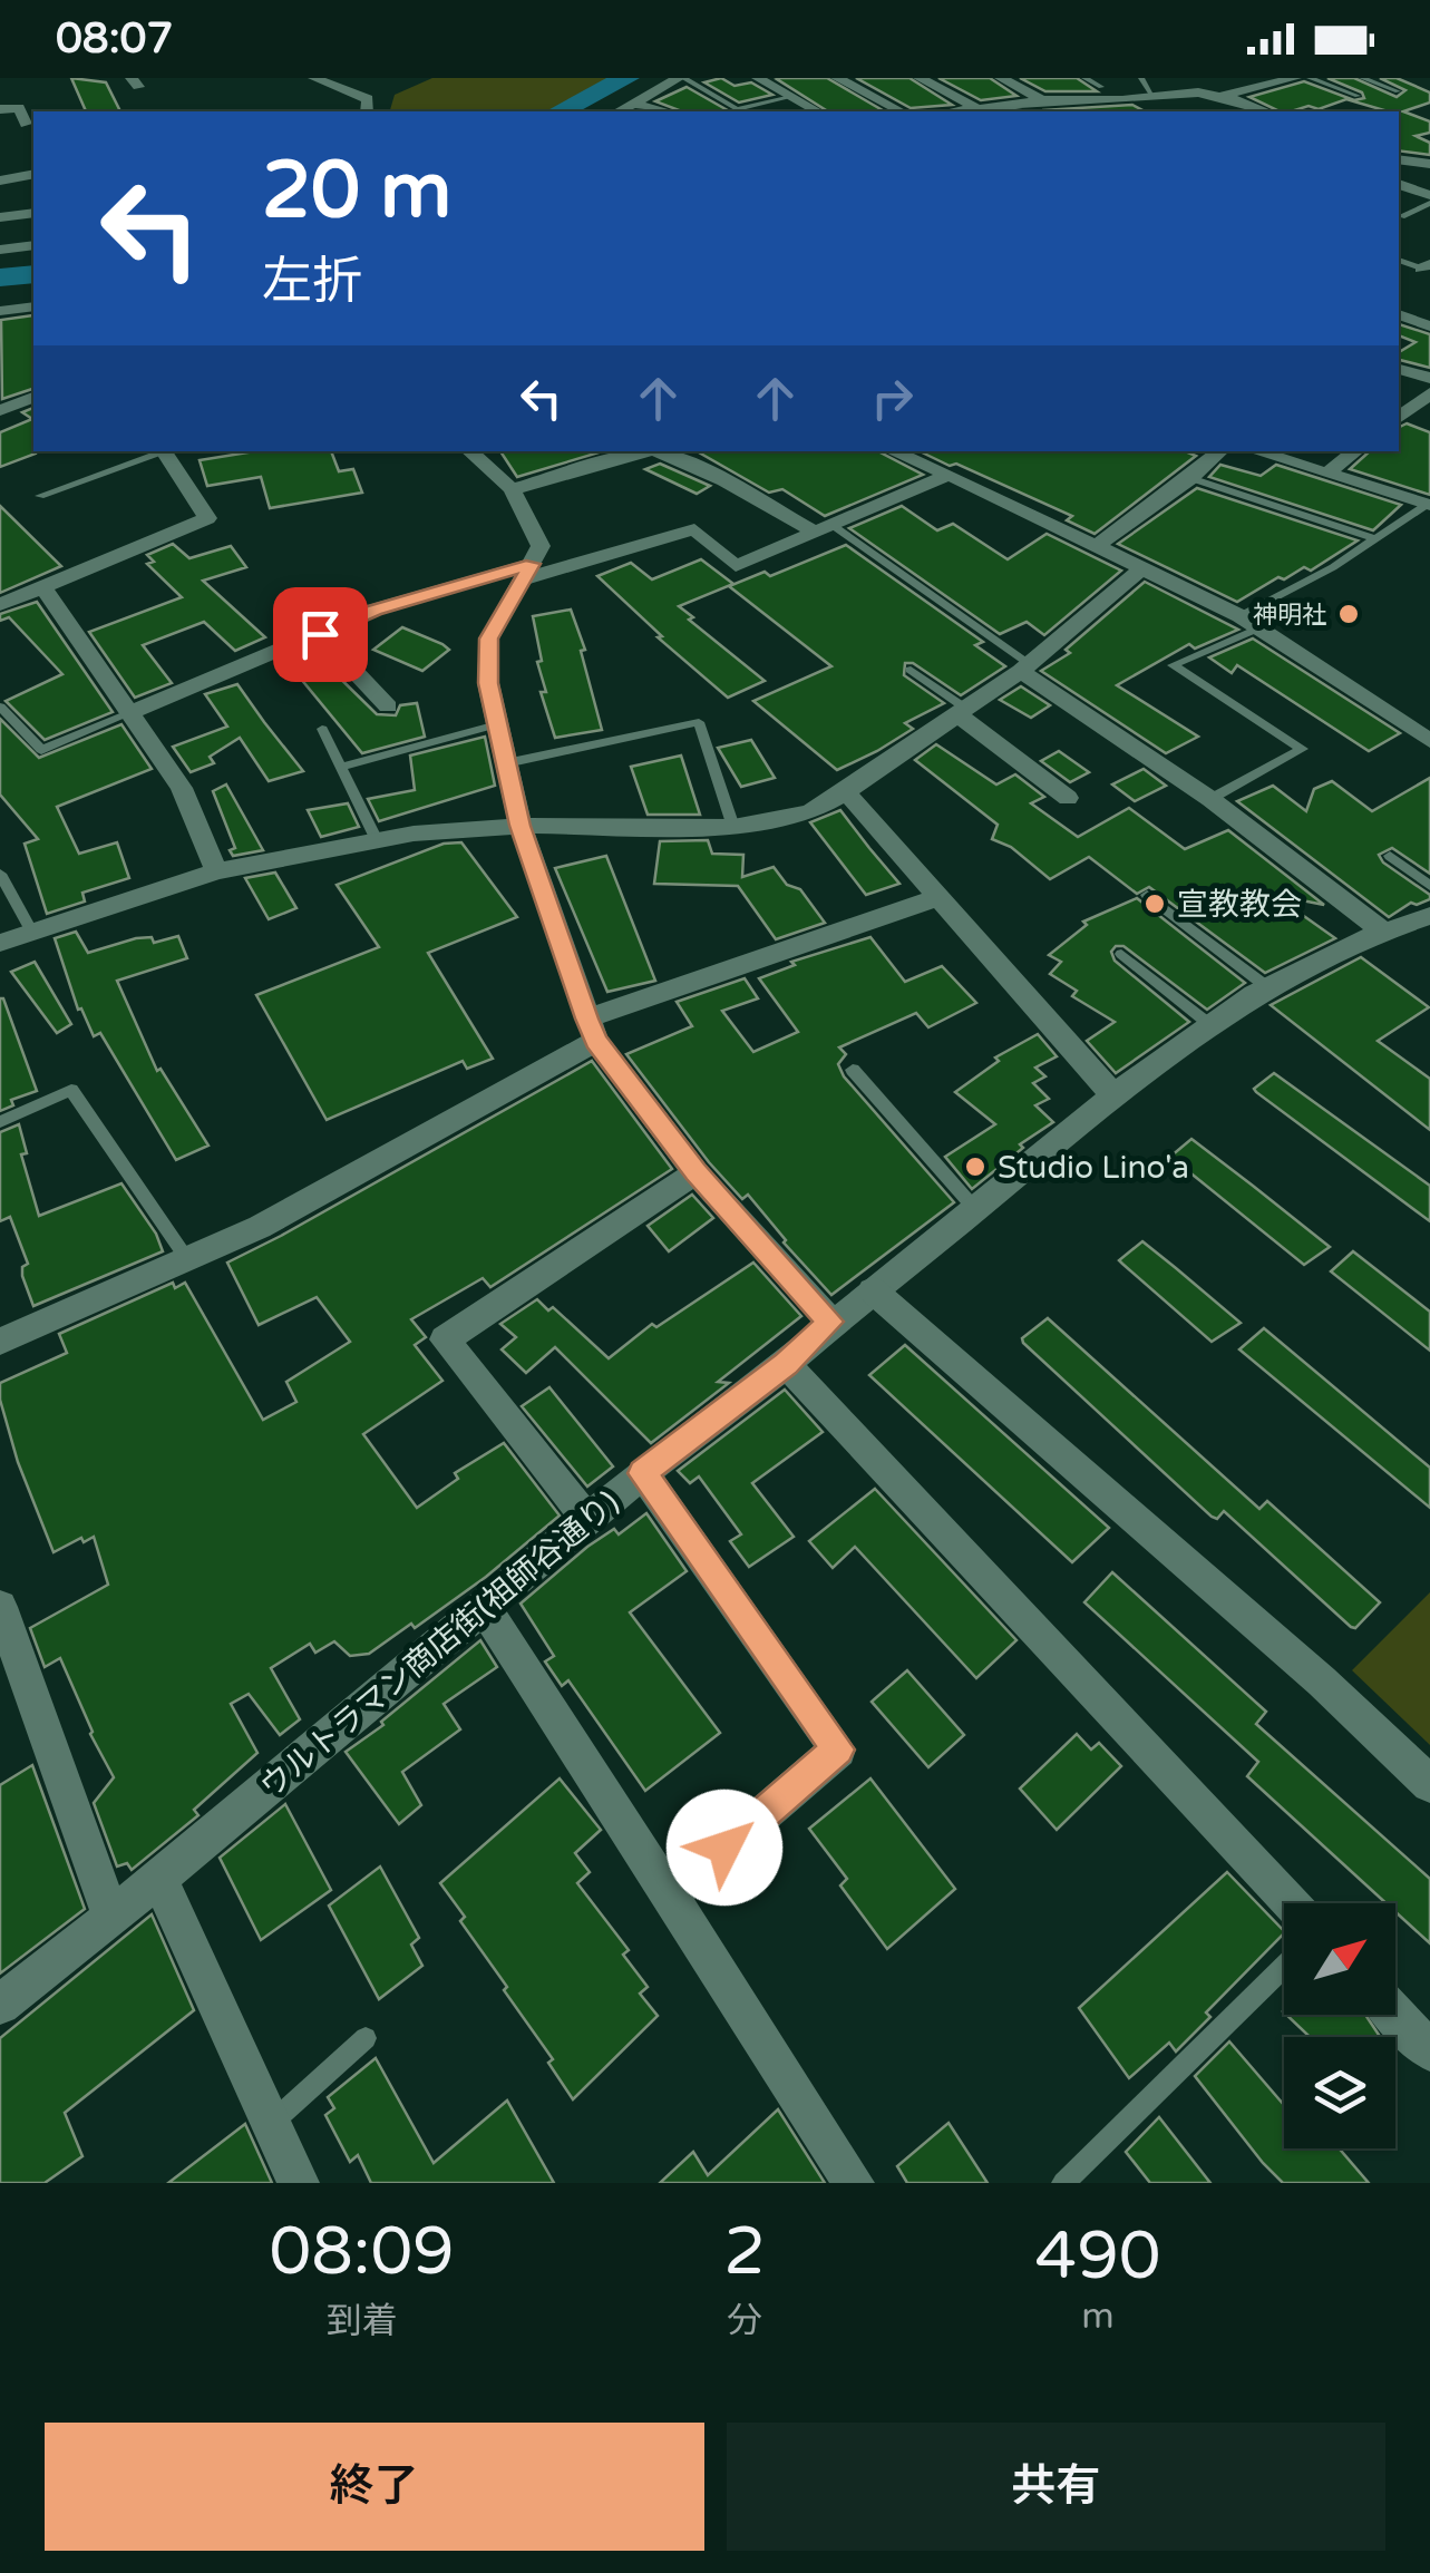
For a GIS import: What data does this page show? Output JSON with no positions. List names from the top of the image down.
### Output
{
  "streets": {
    "street": ["ウルトラマン商店街(祖師谷通り)"]
  },
  "places": ["神明社", "宣教教会", "Studio Lino'a"],
  "north": "top right",
  "page": {
    "status": "08:07",
    "turn": ["20 m", "左折"],
    "eta": [
      "08:09",
      "到着",
      "2",
      "分",
      "490",
      "m"
    ],
    "buttons": ["終了", "共有"]
  }
}
